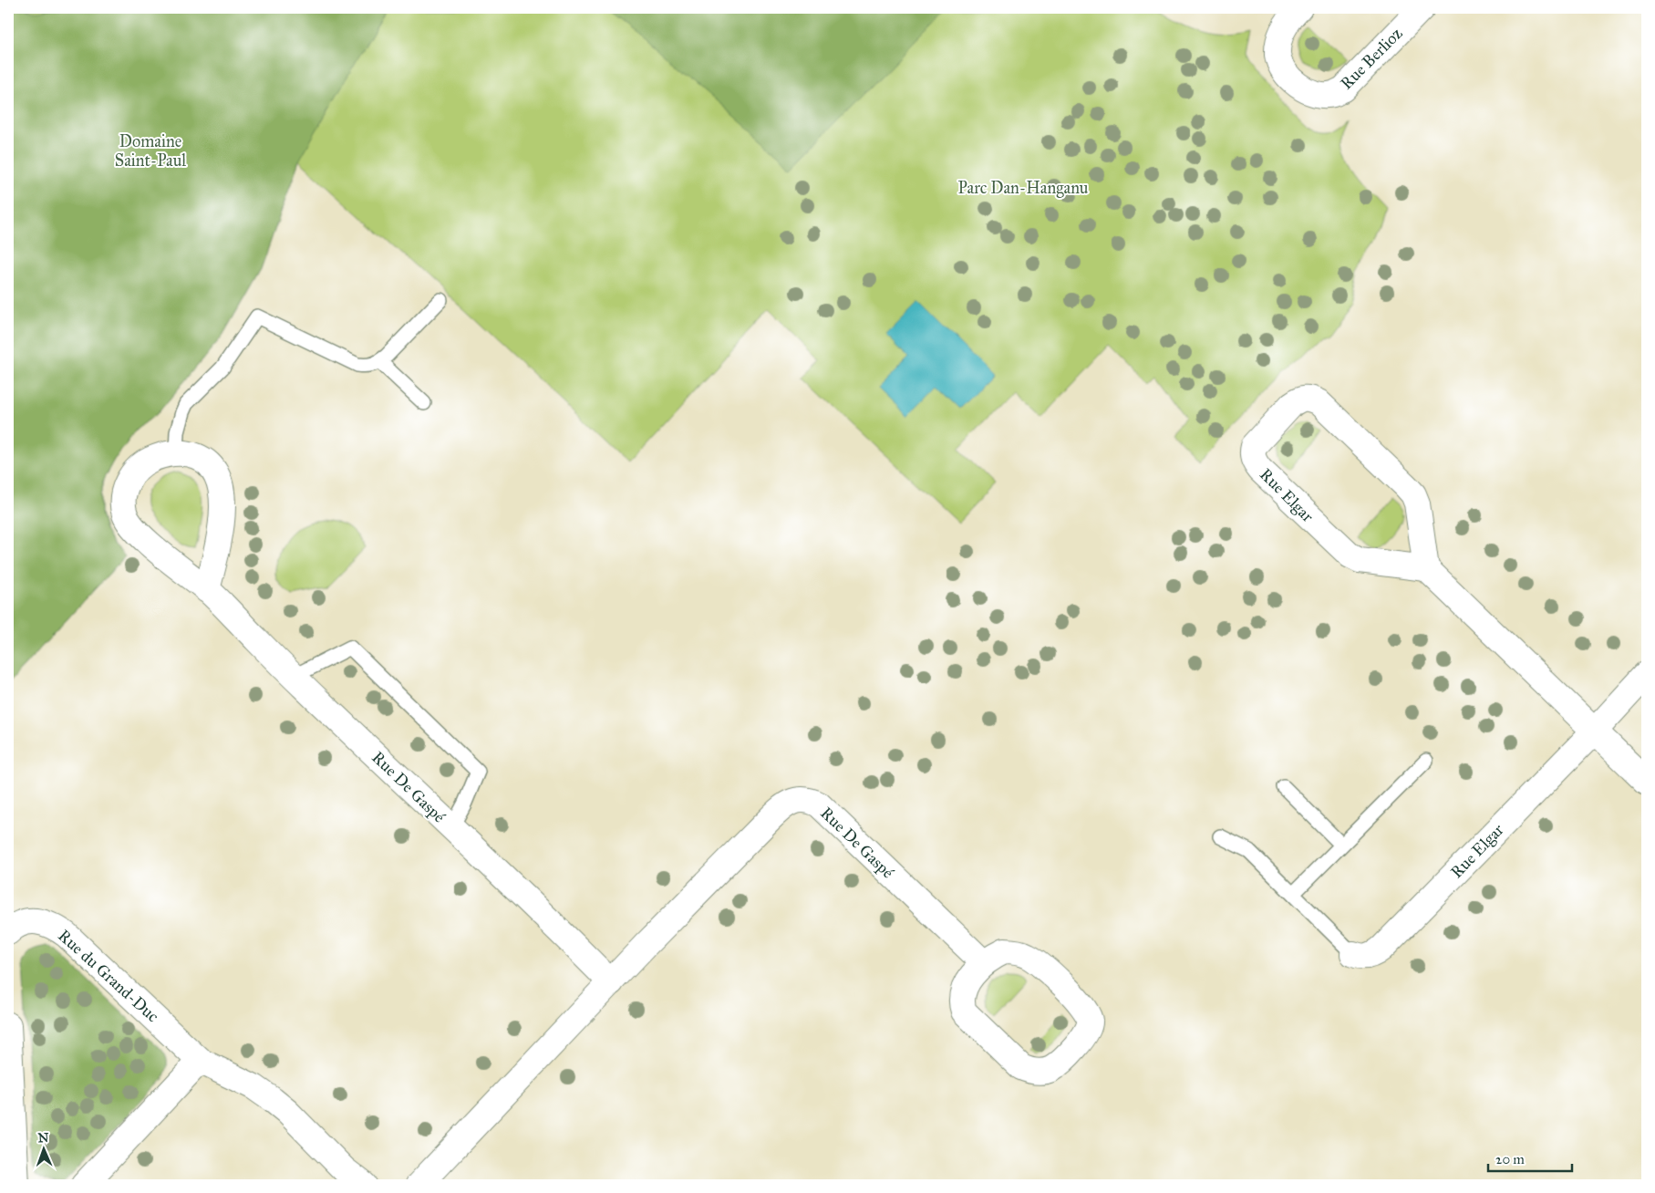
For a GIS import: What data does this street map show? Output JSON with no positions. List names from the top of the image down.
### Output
{
  "streets": {
    "street": [
      "Rue Berlioz",
      "Rue Elgar",
      "Rue De Gaspé",
      "Rue du Grand-Duc"
    ]
  },
  "parks": ["Domaine Saint-Paul", "Parc Dan-Hanganu"],
  "scale_bar": "20 m",
  "north": "top"
}
